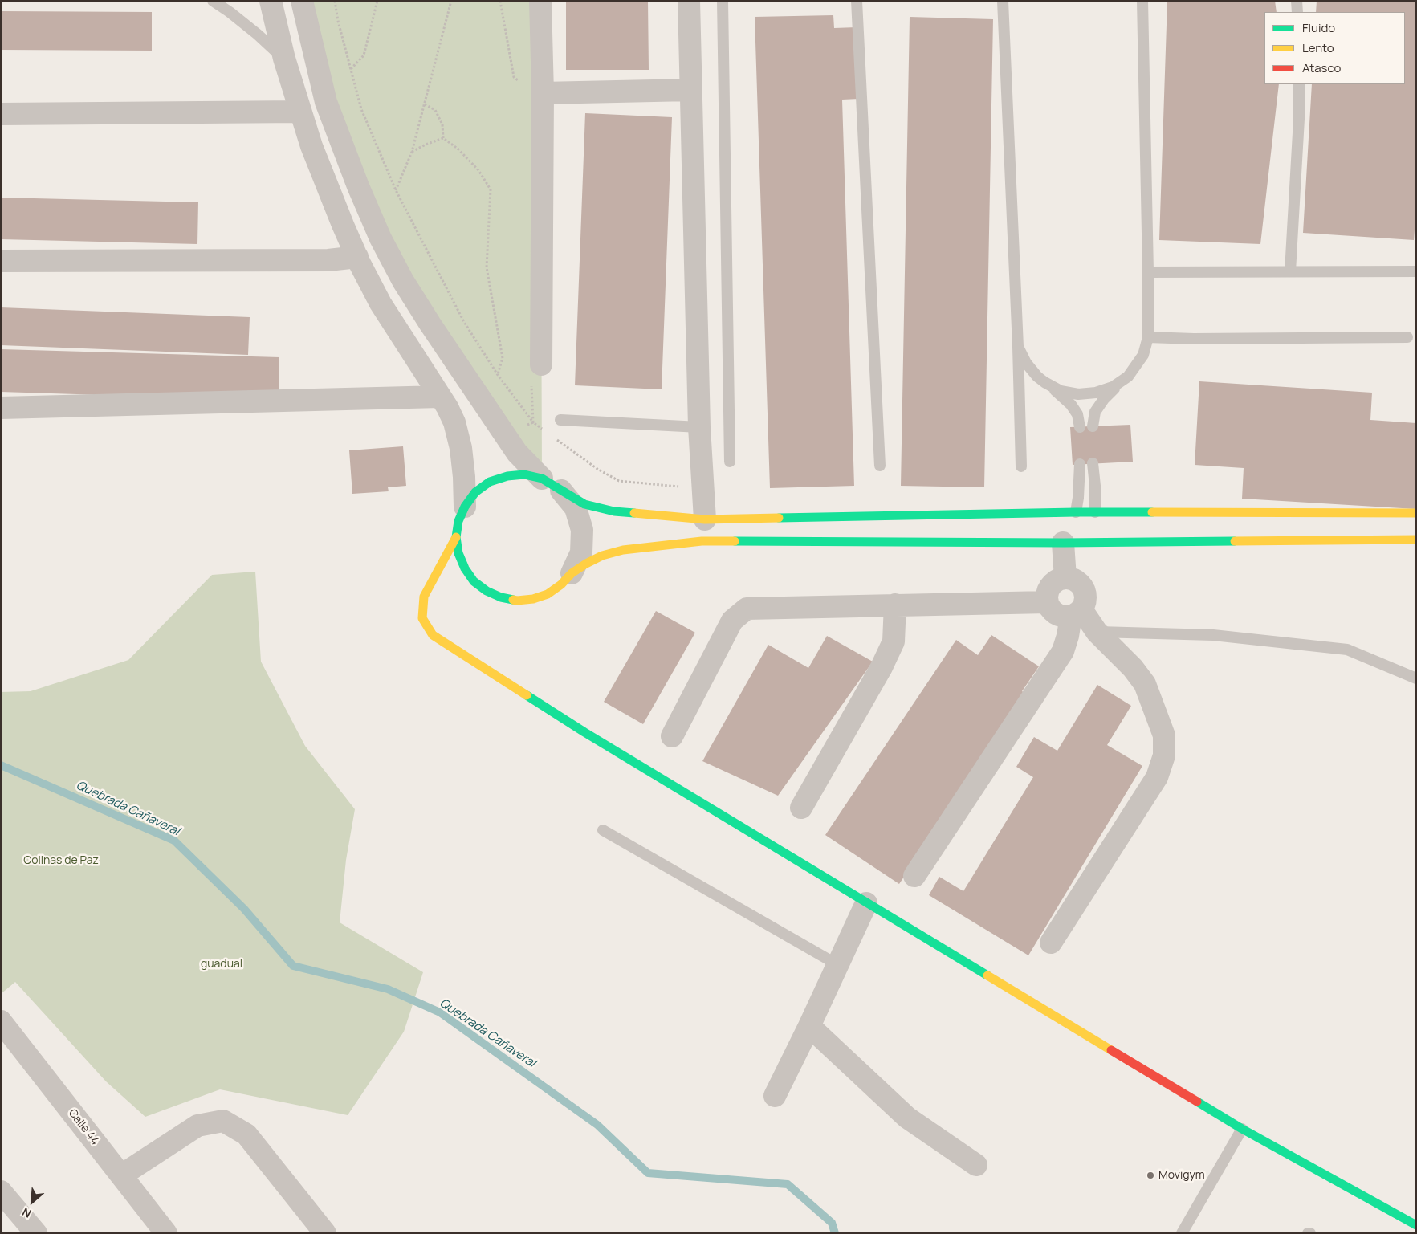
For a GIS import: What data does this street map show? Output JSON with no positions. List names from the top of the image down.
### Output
{
  "streets": {
    "street": ["Calle 44"]
  },
  "water": ["Quebrada Cañaveral"],
  "parks": ["Colinas de Paz", "guadual"],
  "places": ["Movigym"],
  "legend": ["Fluido", "Lento", "Atasco"],
  "north": "bottom left"
}
